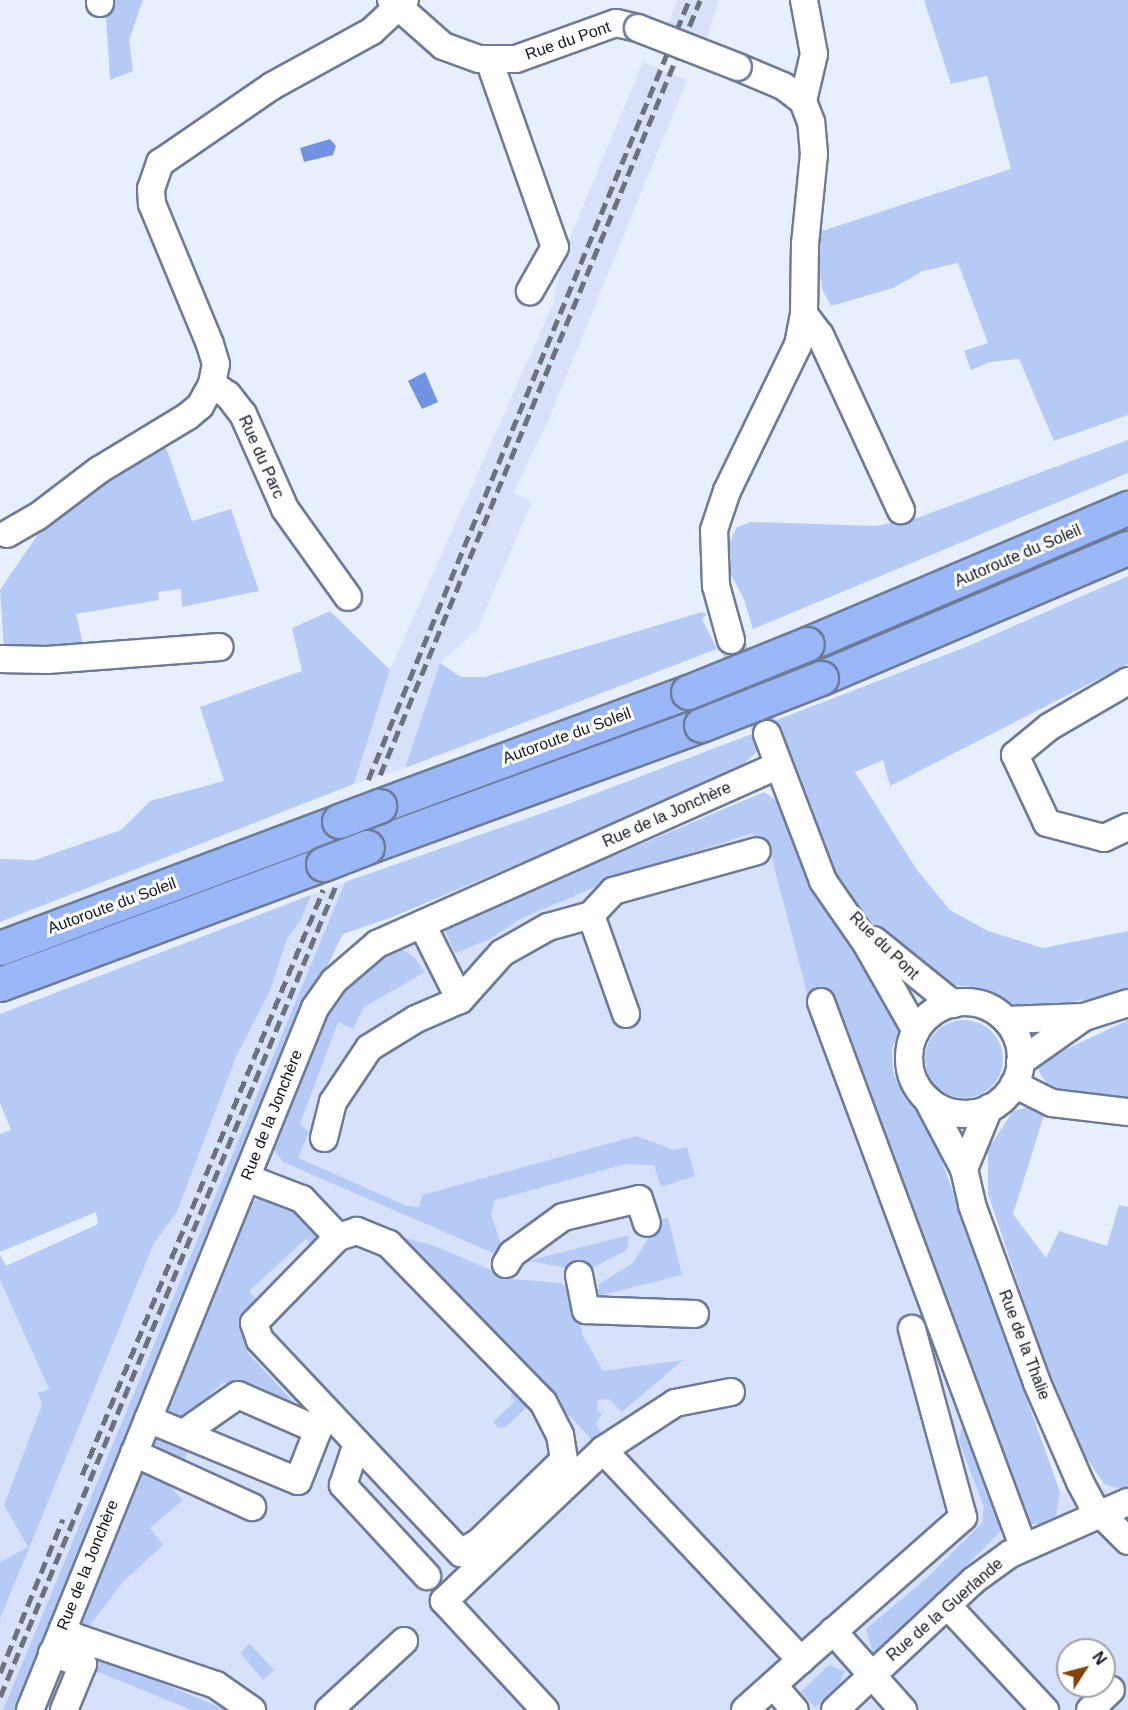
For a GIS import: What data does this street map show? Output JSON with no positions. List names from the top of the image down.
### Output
{
  "streets": {
    "highway": ["Autoroute du Soleil"],
    "street": [
      "Rue du Pont",
      "Rue du Parc",
      "Rue de la Jonchère",
      "Rue de la Thalie",
      "Rue de la Guerlande"
    ]
  },
  "crossings": [
    ["Rue du Pont", "Rue du Parc"],
    ["Rue du Pont", "Rue de la Jonchère"],
    ["Rue du Pont", "Rue de la Thalie"],
    ["Rue de la Thalie", "Rue de la Guerlande"]
  ],
  "north": "top right"
}
